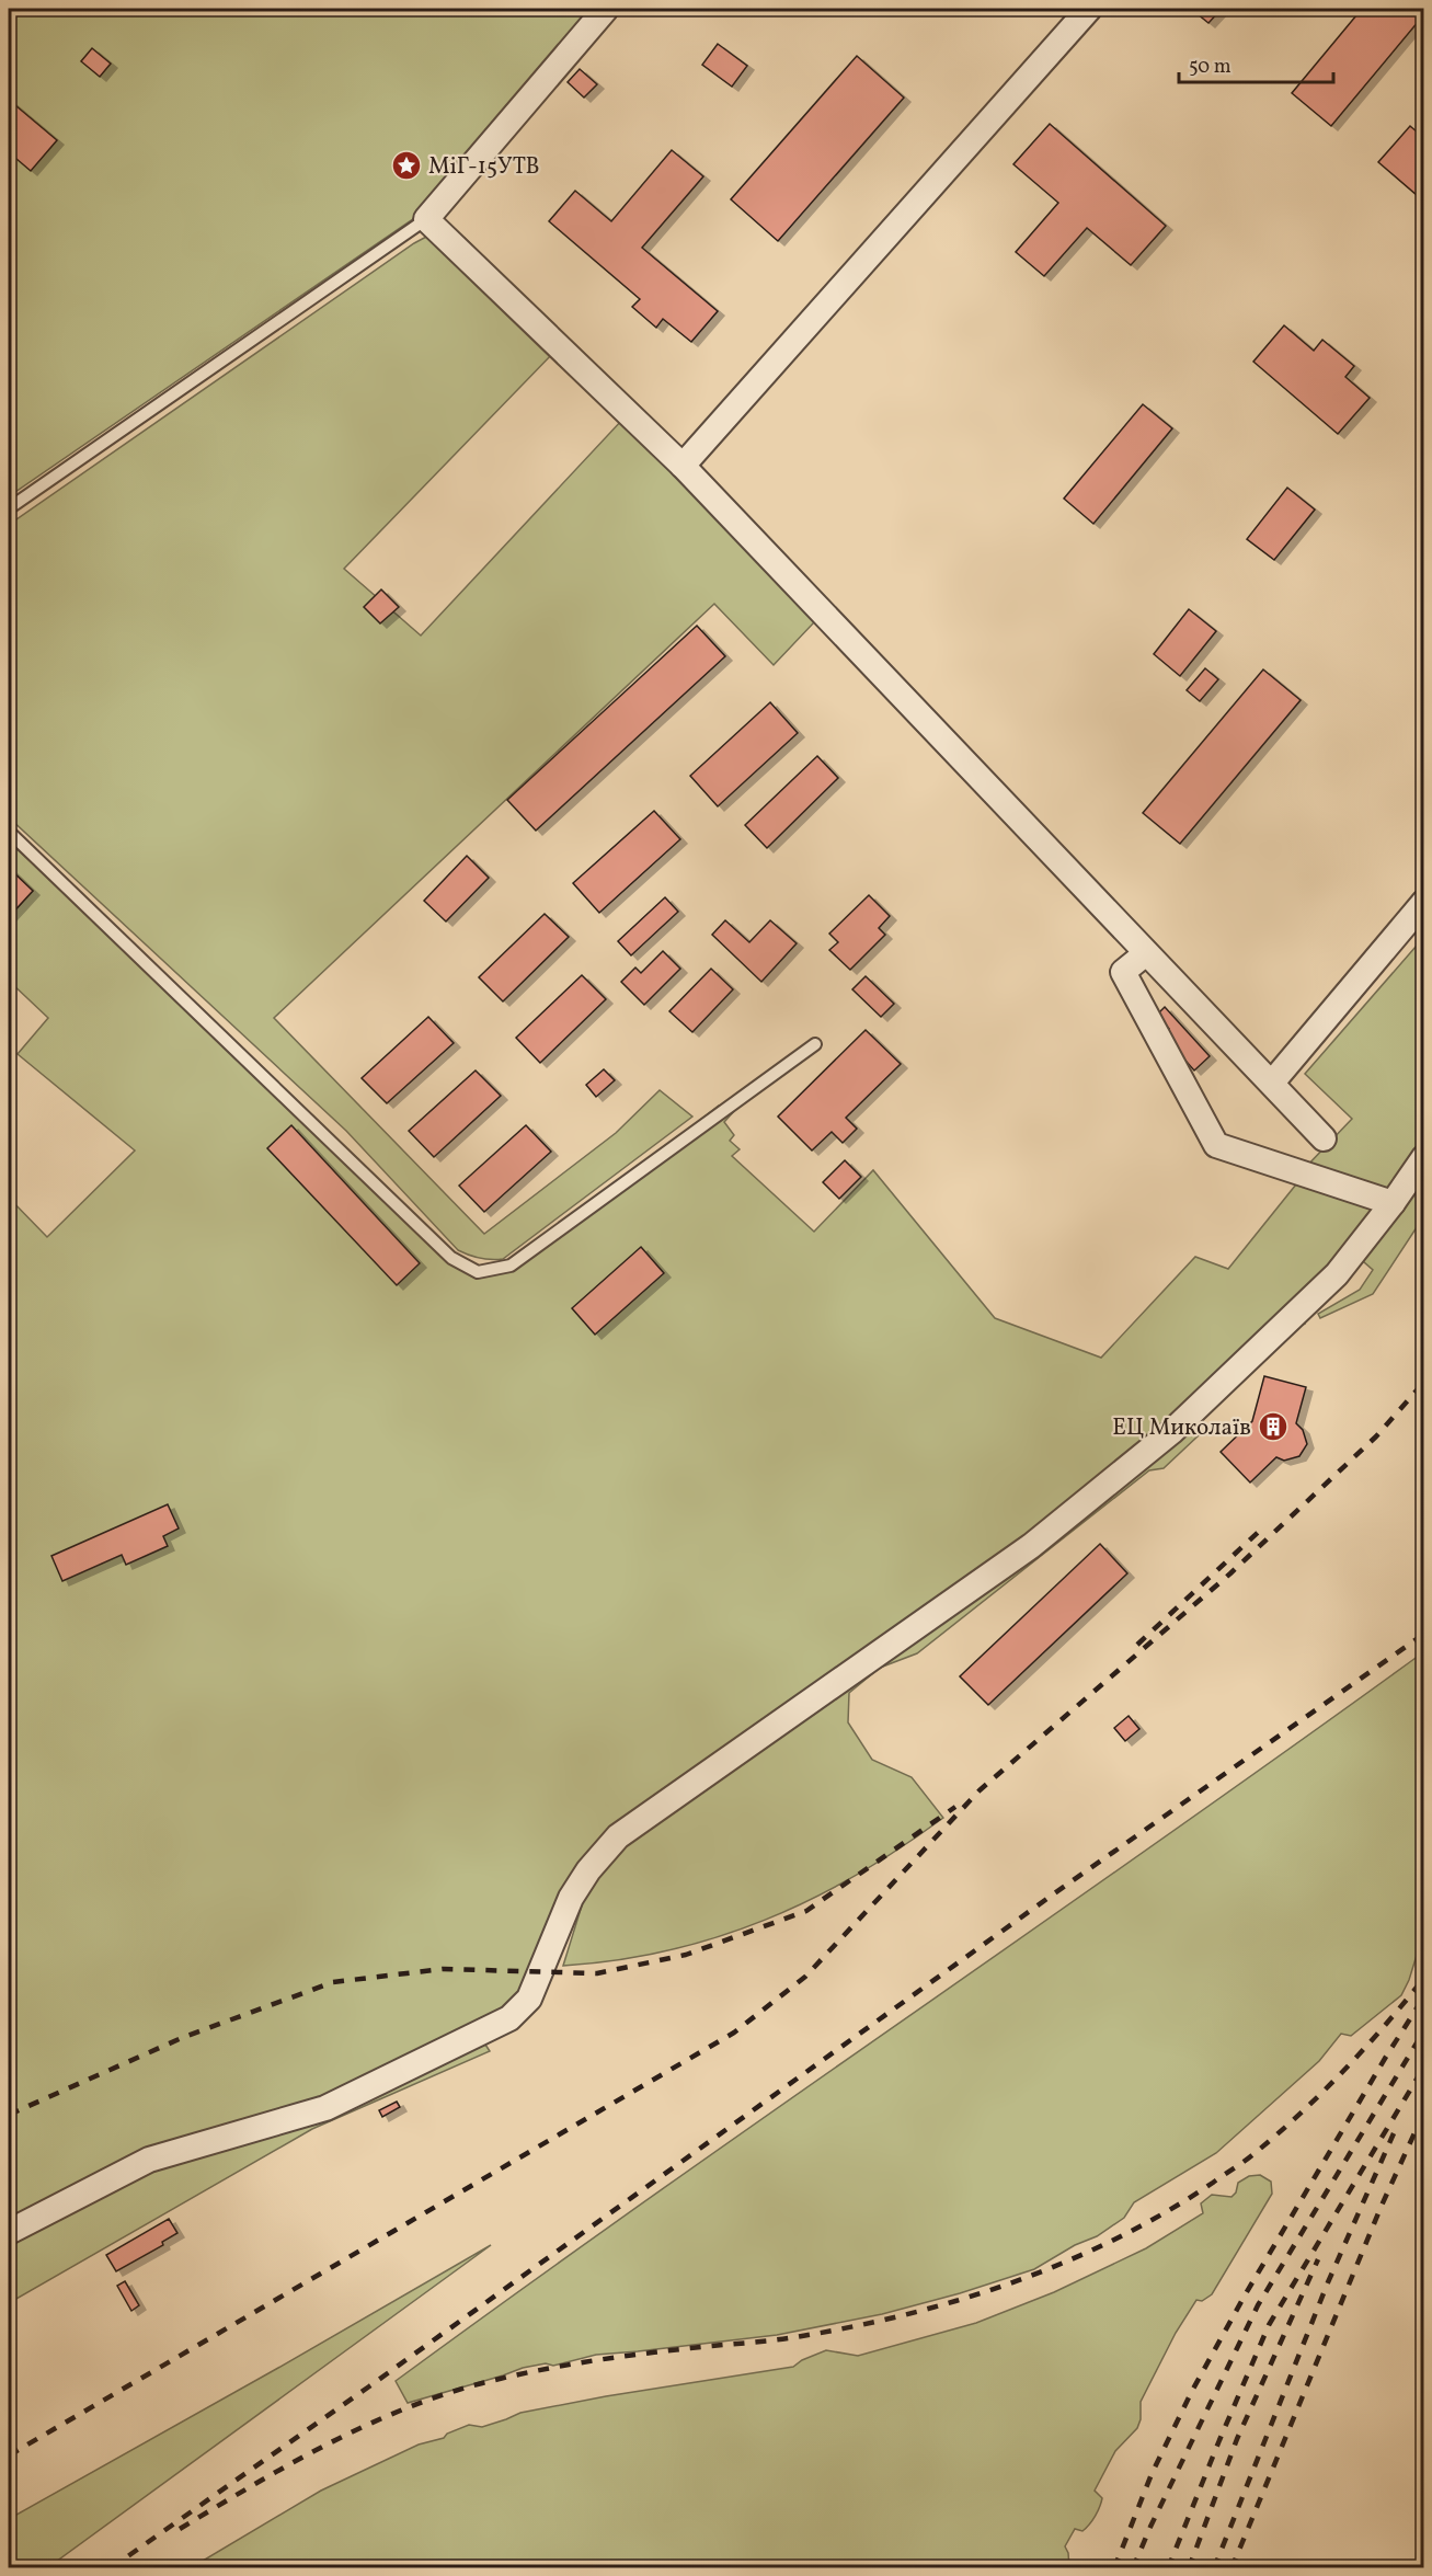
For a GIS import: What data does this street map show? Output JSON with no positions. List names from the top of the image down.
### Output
{
  "places": {
    "place": ["МіГ-15УТВ"],
    "building": ["ЕЦ Миколаїв"]
  },
  "scale_bar": "50 m"
}
